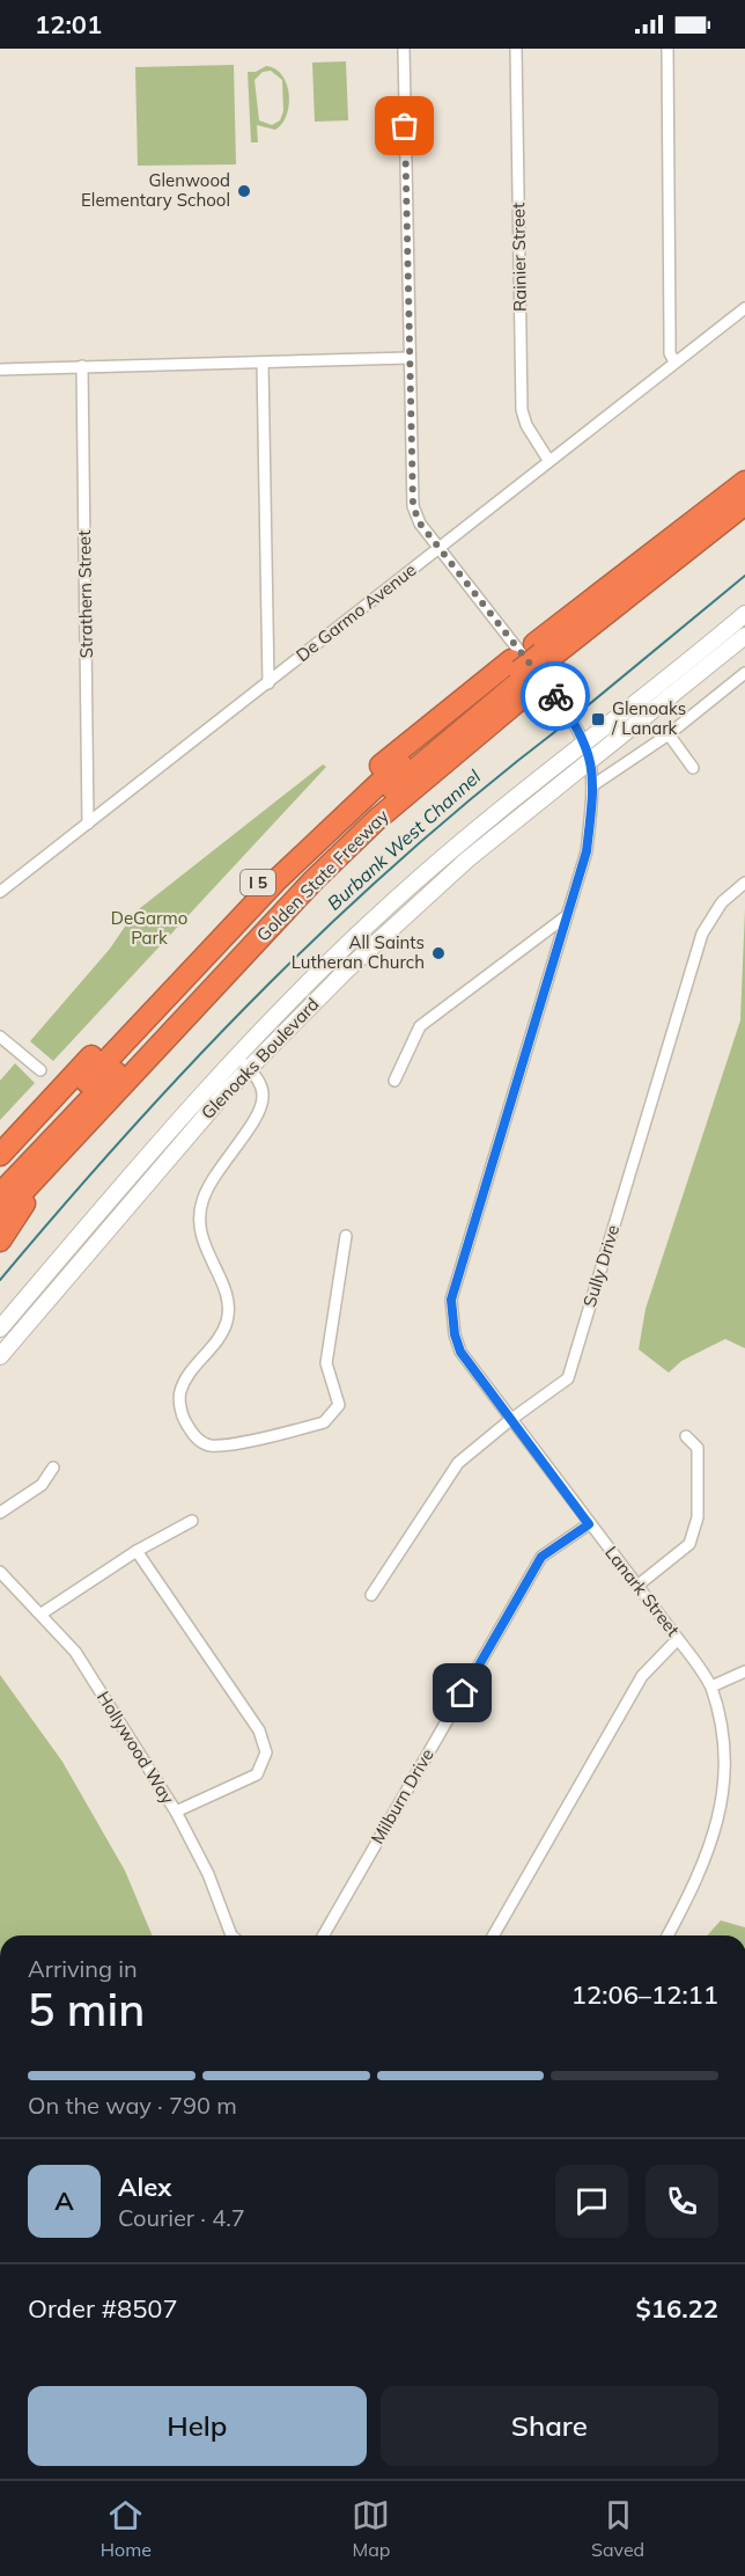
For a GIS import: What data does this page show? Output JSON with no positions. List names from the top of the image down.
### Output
{
  "streets": {
    "highway": ["Golden State Freeway", "I 5"],
    "main road": ["Glenoaks Boulevard"],
    "street": [
      "Rainier Street",
      "Strathern Street",
      "De Garmo Avenue",
      "Sully Drive",
      "Lanark Street",
      "Hollywood Way",
      "Milburn Drive"
    ]
  },
  "crossings": [
    ["Rainier Street", "De Garmo Avenue"],
    ["Strathern Street", "De Garmo Avenue"],
    ["De Garmo Avenue", "Lanark Street"],
    ["Glenoaks Boulevard", "Lanark Street"],
    ["Sully Drive", "Lanark Street"],
    ["Lanark Street", "Milburn Drive"]
  ],
  "water": ["Burbank West Channel"],
  "parks": ["DeGarmo Park"],
  "places": {
    "other": ["Glenwood Elementary School", "All Saints Lutheran Church"],
    "transit": ["Glenoaks / Lanark"]
  },
  "page": {
    "status": "12:01",
    "heading": ["5 min", "Arriving in", "12:06–12:11"],
    "panel": [
      "Alex",
      "Courier · 4.7",
      "Order #8507",
      "$16.22"
    ],
    "bar": "On the way · 790 m",
    "round": "A",
    "buttons": ["Help", "Share"],
    "tabs": ["Home", "Map", "Saved"]
  }
}
